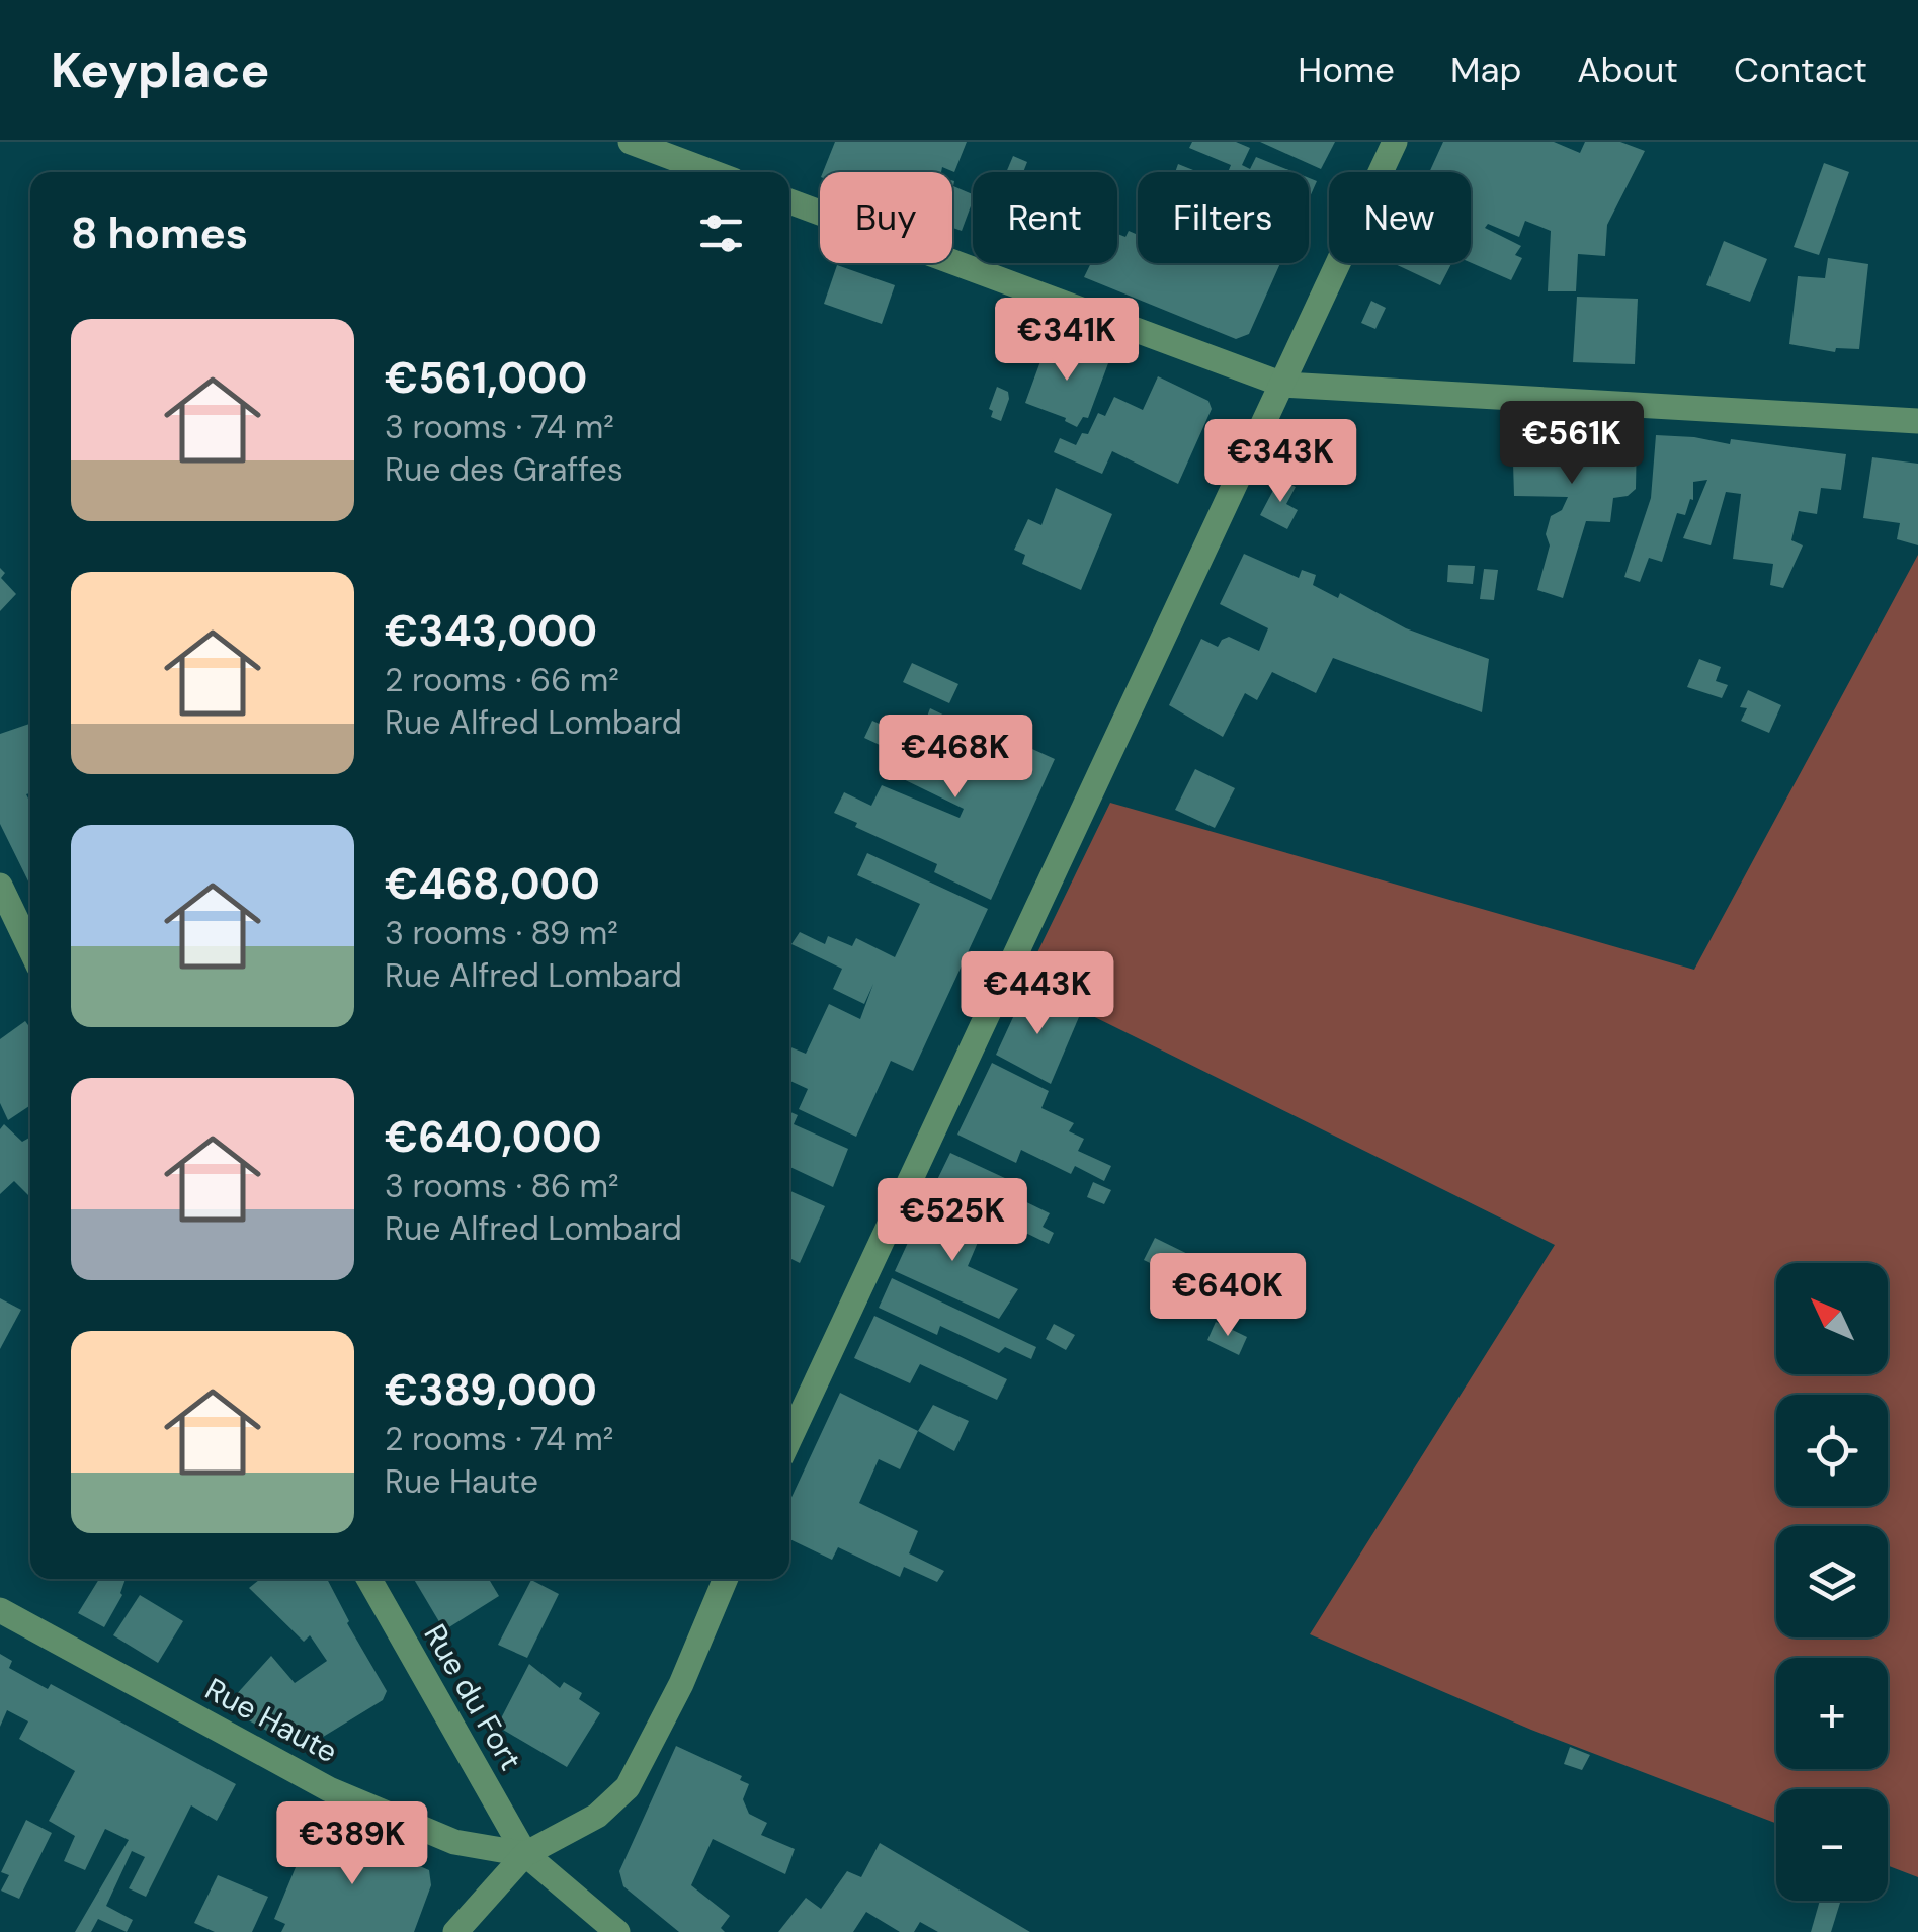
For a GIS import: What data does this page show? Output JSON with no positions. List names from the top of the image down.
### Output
{
  "streets": {
    "street": ["Rue du Fort", "Rue Haute"]
  },
  "crossings": [
    ["Rue du Fort", "Rue Haute"]
  ],
  "north": "top left",
  "page": {
    "header": "Keyplace",
    "nav": [
      "Home",
      "Map",
      "About",
      "Contact"
    ],
    "chip": [
      "Buy",
      "Rent",
      "Filters",
      "New"
    ],
    "heading": "8 homes",
    "list": [
      {
        "name": "€561,000",
        "note": "3 rooms · 74 m² · Rue des Graffes"
      },
      {
        "name": "€343,000",
        "note": "2 rooms · 66 m² · Rue Alfred Lombard"
      },
      {
        "name": "€468,000",
        "note": "3 rooms · 89 m² · Rue Alfred Lombard"
      },
      {
        "name": "€640,000",
        "note": "3 rooms · 86 m² · Rue Alfred Lombard"
      },
      {
        "name": "€389,000",
        "note": "2 rooms · 74 m² · Rue Haute"
      }
    ],
    "price": [
      "€341K",
      "€561K",
      "€343K",
      "€468K",
      "€443K",
      "€525K",
      "€640K",
      "€389K"
    ],
    "map_buttons": ["+", "−"]
  }
}
